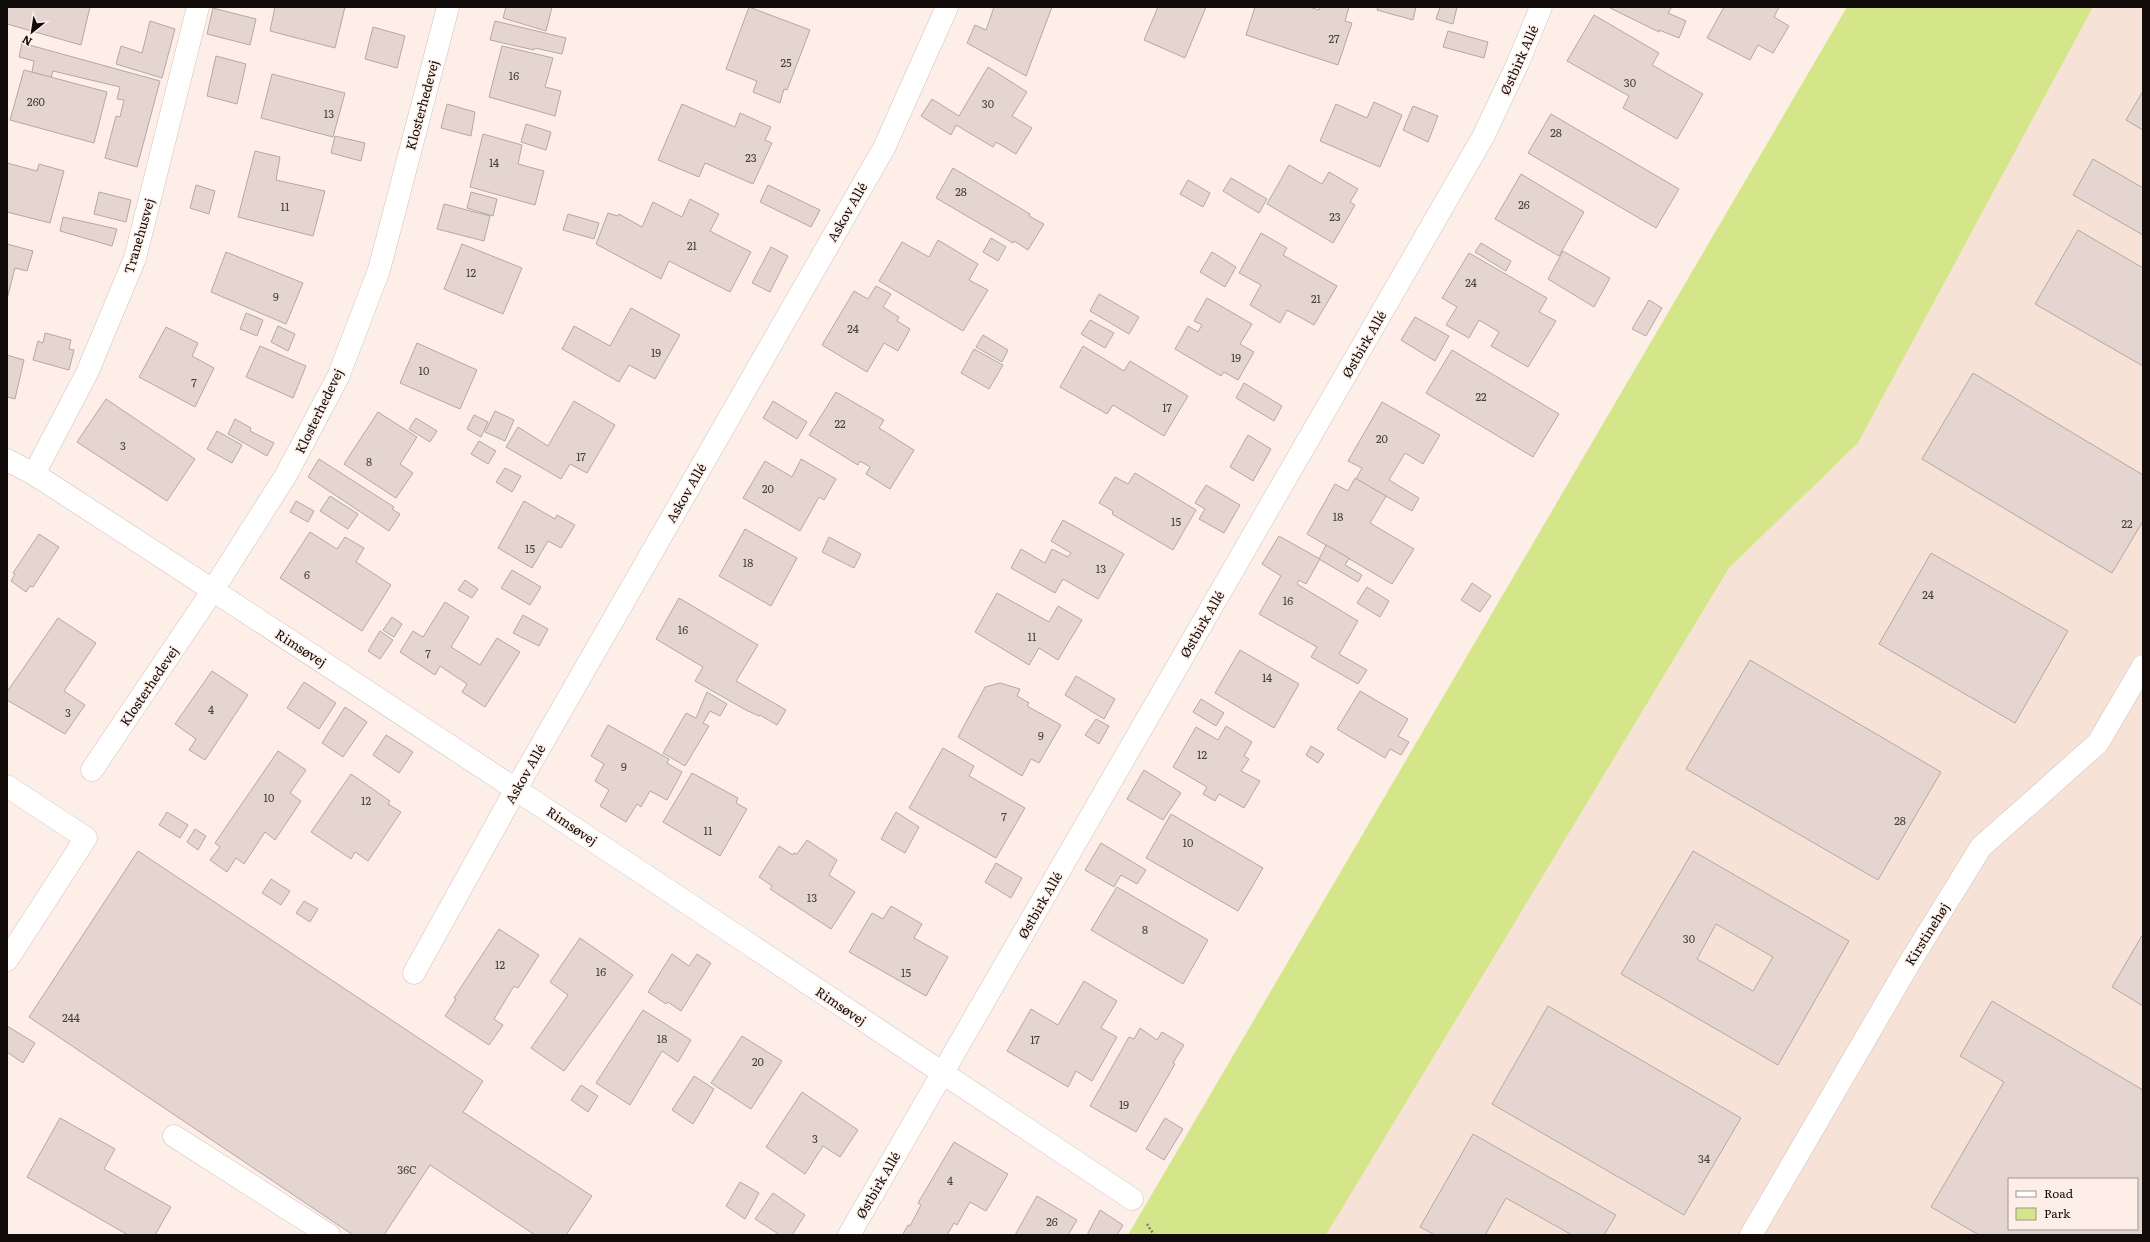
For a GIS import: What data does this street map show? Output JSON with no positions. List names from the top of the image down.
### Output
{
  "streets": {
    "street": [
      "Østbirk Allé",
      "Klosterhedevej",
      "Askov Allé",
      "Tranehusvej",
      "Rimsøvej",
      "Kirstinehøj"
    ]
  },
  "crossings": [
    ["Østbirk Allé", "Rimsøvej"],
    ["Klosterhedevej", "Rimsøvej"],
    ["Askov Allé", "Rimsøvej"],
    ["Tranehusvej", "Rimsøvej"]
  ],
  "house_numbers": [
    "27",
    "25",
    "16",
    "30",
    "260",
    "30",
    "13",
    "28",
    "23",
    "14",
    "28",
    "26",
    "11",
    "23",
    "21",
    "12",
    "24",
    "9",
    "21",
    "24",
    "19",
    "19",
    "10",
    "7",
    "22",
    "17",
    "22",
    "20",
    "3",
    "17",
    "8",
    "20",
    "18",
    "15",
    "22",
    "15",
    "18",
    "13",
    "6",
    "24",
    "16",
    "16",
    "11",
    "7",
    "14",
    "4",
    "3",
    "9",
    "12",
    "9",
    "10",
    "12",
    "7",
    "28",
    "11",
    "10",
    "13",
    "8",
    "30",
    "12",
    "16",
    "15",
    "244",
    "18",
    "17",
    "20",
    "19",
    "3",
    "34",
    "36C",
    "4",
    "26"
  ],
  "legend": ["Road", "Park"],
  "north": "bottom left"
}
